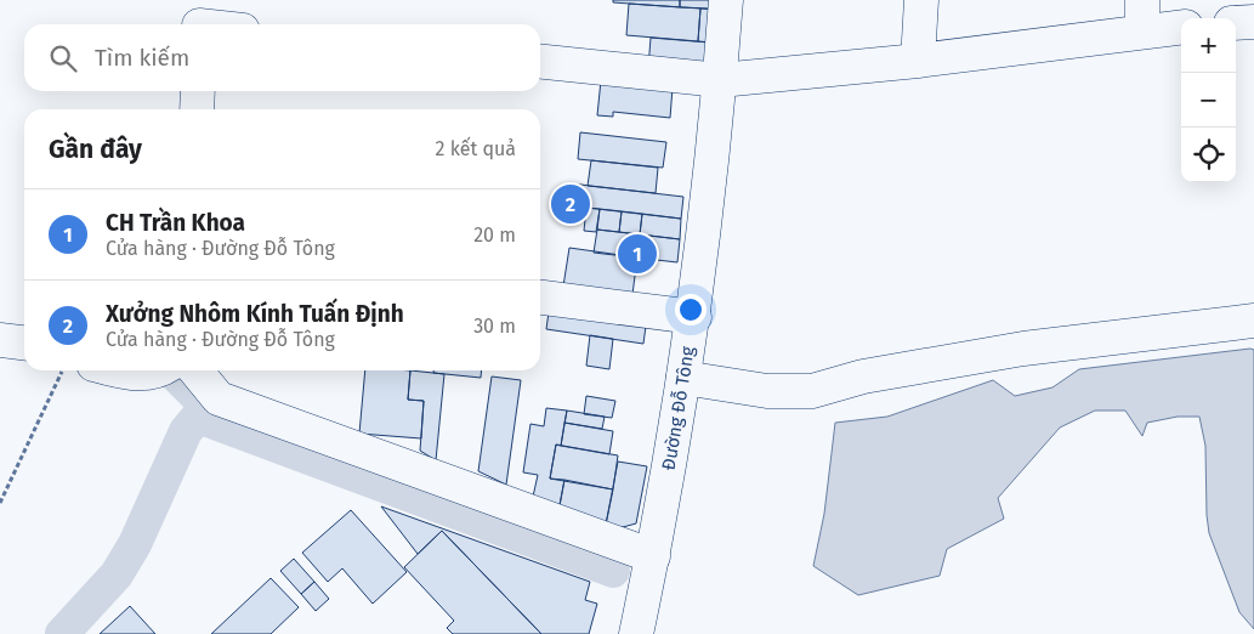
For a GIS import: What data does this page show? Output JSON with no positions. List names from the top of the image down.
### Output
{
  "streets": {
    "street": ["Đường Đỗ Tông"]
  },
  "page": {
    "map_buttons": ["+", "−"],
    "search": "Tìm kiếm",
    "heading": ["Gần đây", "2 kết quả"],
    "pins": ["2", "1"],
    "list": [
      {
        "mark": "1",
        "name": "CH Trần Khoa",
        "note": "Cửa hàng · Đường Đỗ Tông",
        "value": "20 m"
      },
      {
        "mark": "2",
        "name": "Xưởng Nhôm Kính Tuấn Định",
        "note": "Cửa hàng · Đường Đỗ Tông",
        "value": "30 m"
      }
    ]
  }
}
